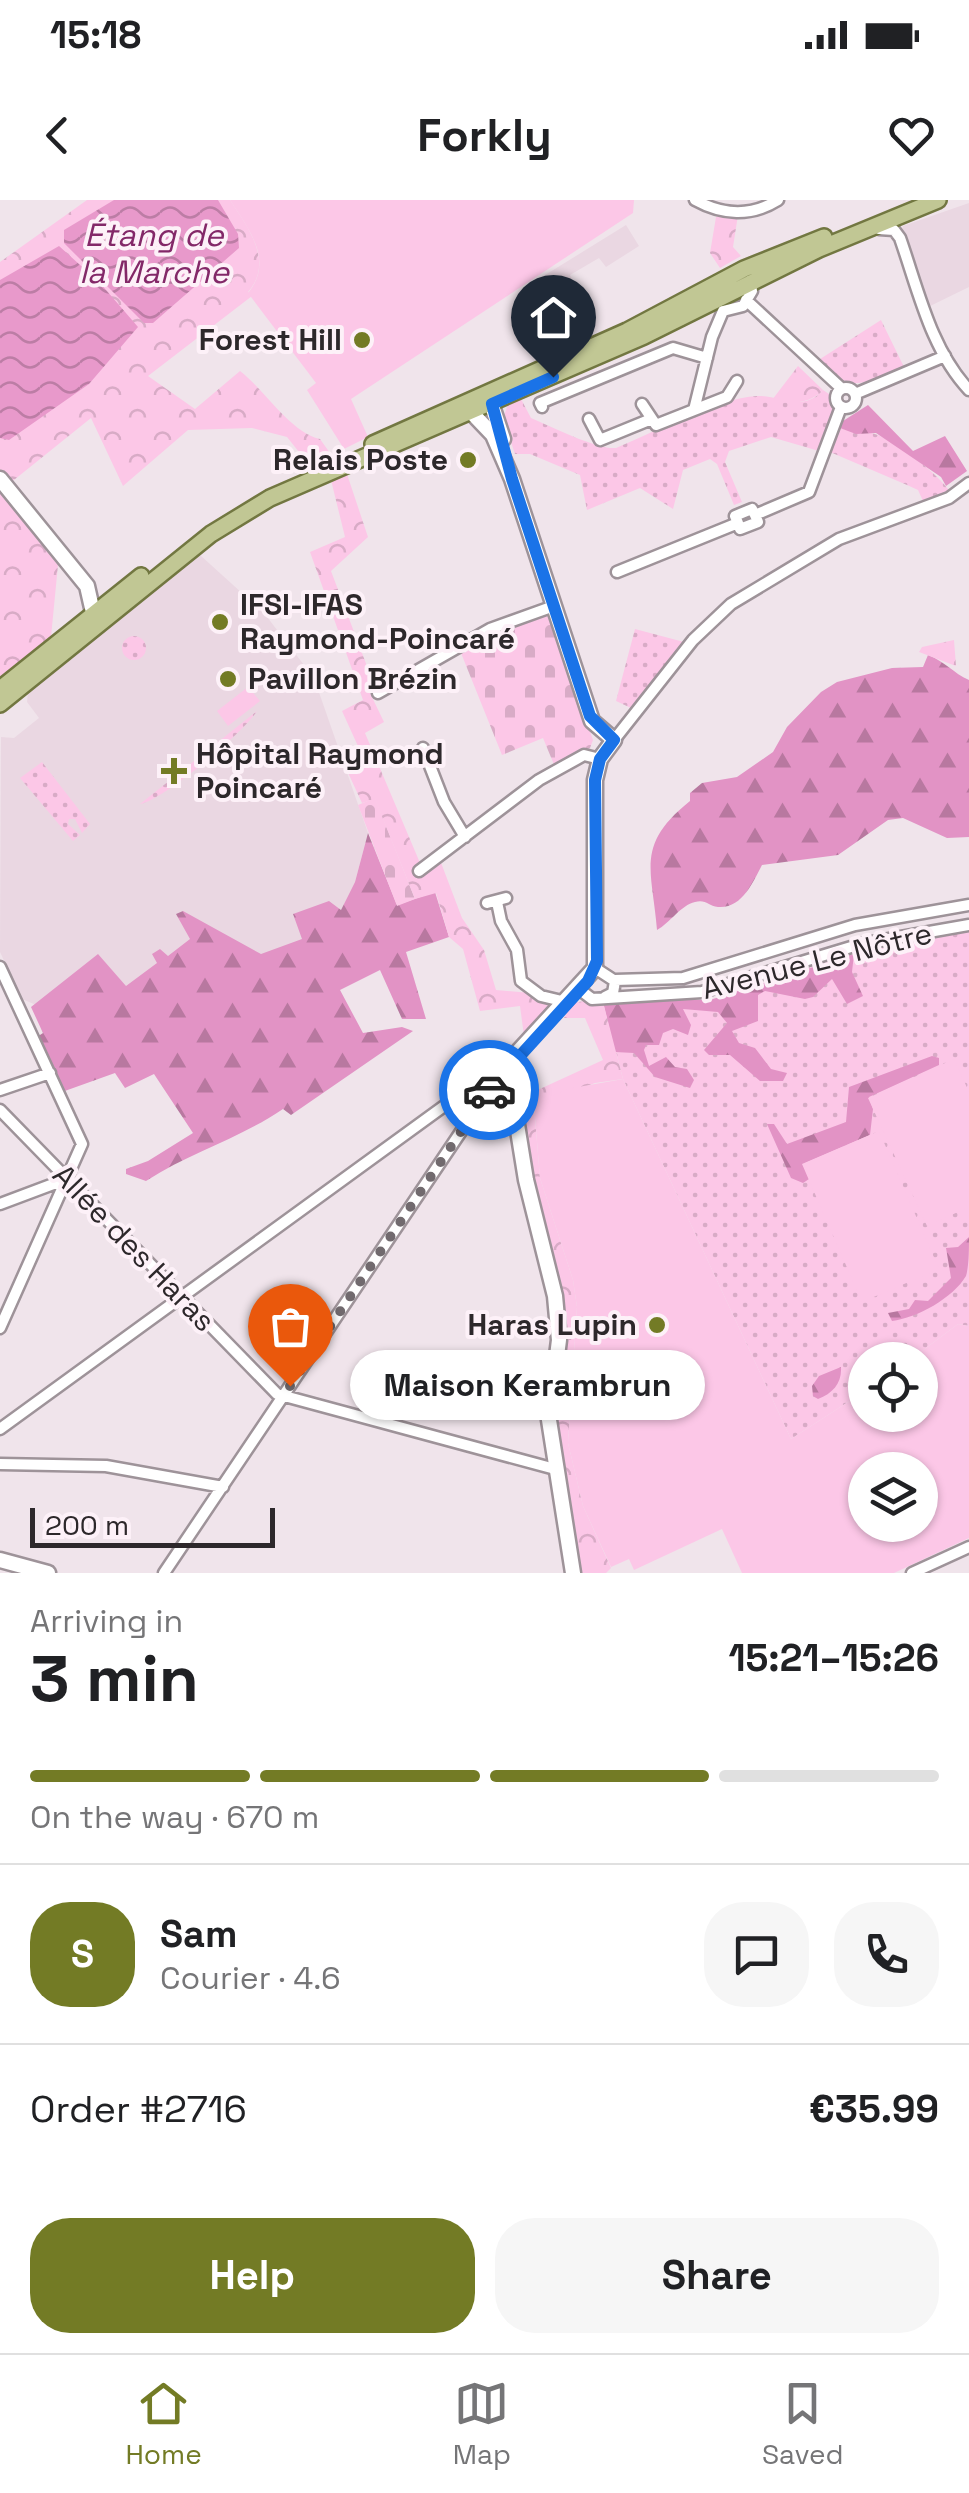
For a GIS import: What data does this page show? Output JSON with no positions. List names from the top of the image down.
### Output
{
  "streets": {
    "street": ["Avenue Le Nôtre", "Allée des Haras"]
  },
  "water": ["Étang de la Marche"],
  "places": {
    "other": [
      "Forest Hill",
      "Relais Poste",
      "IFSI-IFAS Raymond-Poincaré",
      "Pavillon Brézin",
      "Haras Lupin",
      "Maison Kerambrun"
    ],
    "health": ["Hôpital Raymond Poincaré"]
  },
  "scale_bar": "200 m",
  "page": {
    "status": "15:18",
    "header": "Forkly",
    "bubble": "Maison Kerambrun",
    "scale": "200 m",
    "heading": ["3 min", "Arriving in", "15:21–15:26"],
    "panel": [
      "Sam",
      "Courier · 4.6",
      "Order #2716",
      "€35.99"
    ],
    "bar": "On the way · 670 m",
    "round": "S",
    "buttons": ["Help", "Share"],
    "tabs": ["Home", "Map", "Saved"]
  }
}
